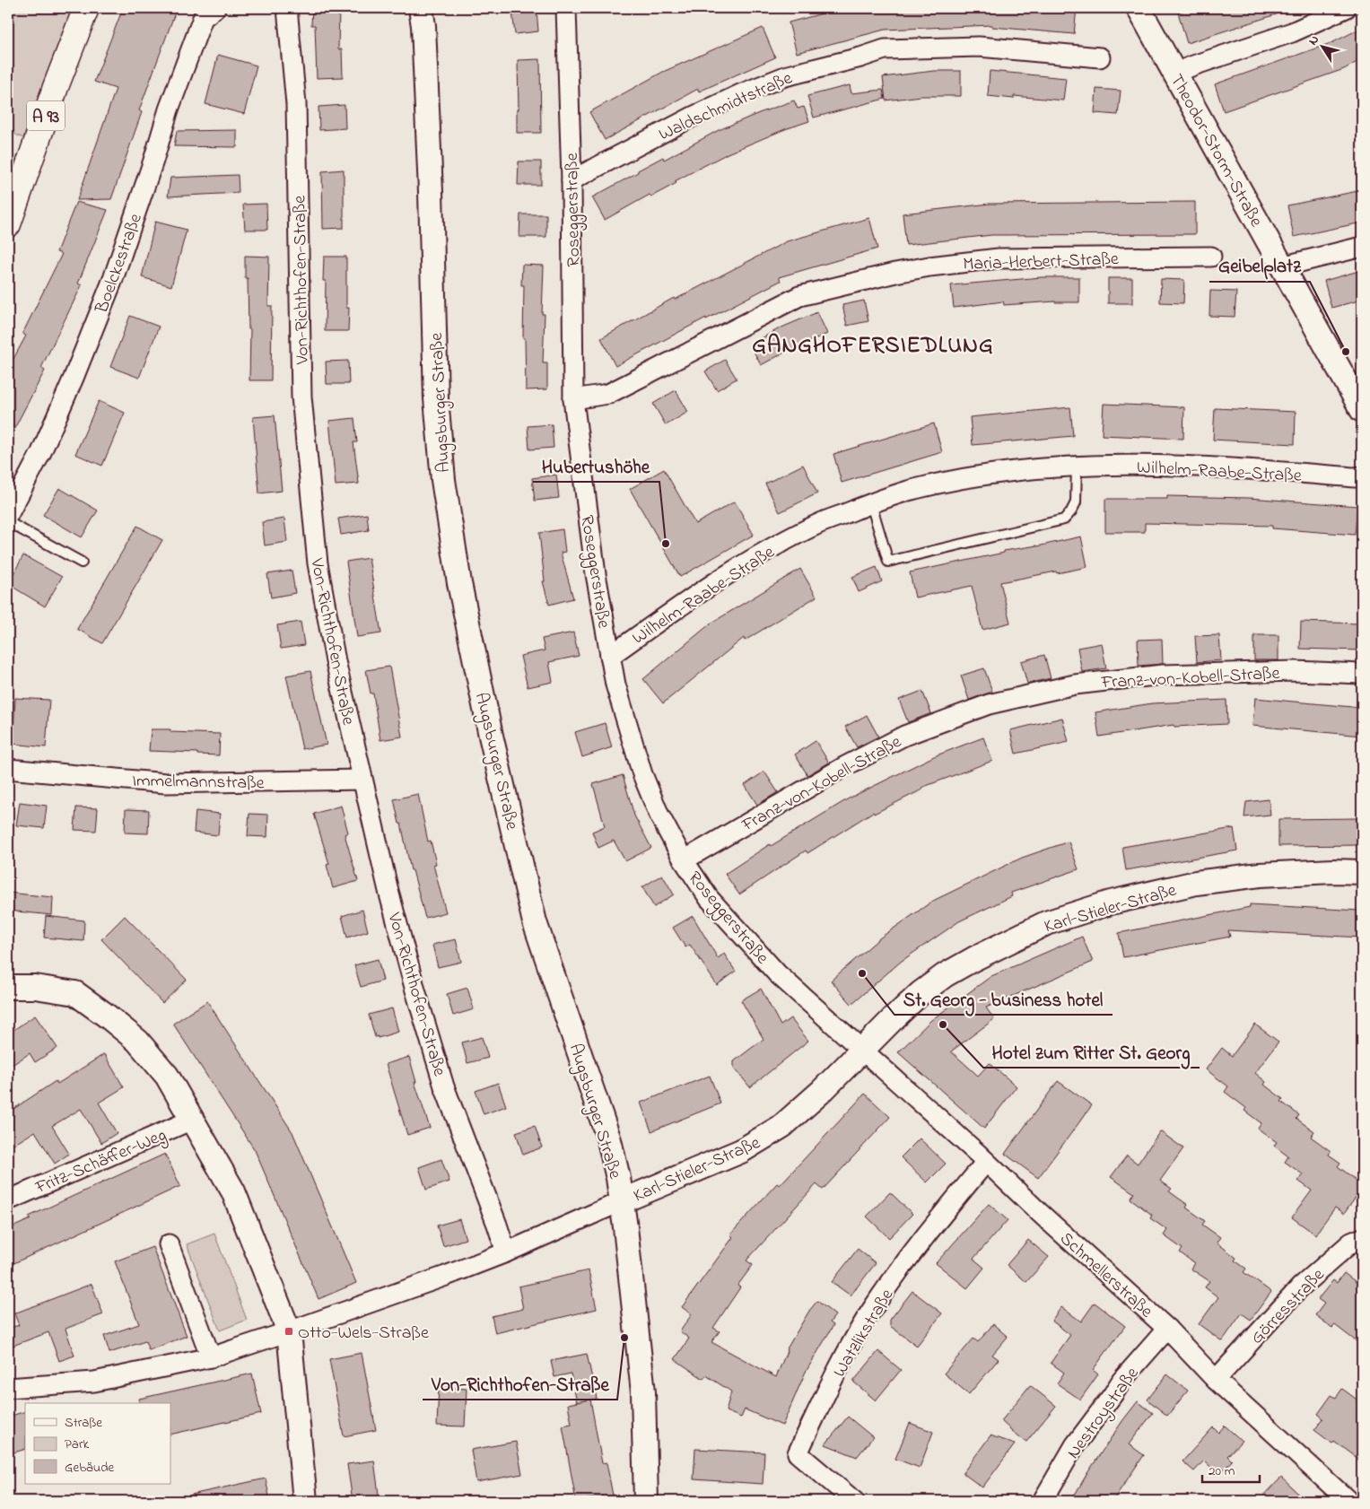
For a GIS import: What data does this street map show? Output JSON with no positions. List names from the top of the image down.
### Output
{
  "streets": {
    "highway": ["A 93"],
    "street": [
      "Waldschmidtstraße",
      "Theodor-Storm-Straße",
      "Roseggerstraße",
      "Maria-Herbert-Straße",
      "Boelckestraße",
      "Von-Richthofen-Straße",
      "Augsburger Straße",
      "Wilhelm-Raabe-Straße",
      "Franz-von-Kobell-Straße",
      "Immelmannstraße",
      "Karl-Stieler-Straße",
      "Fritz-Schäffer-Weg",
      "Schmellerstraße",
      "Görresstraße",
      "Watzlikstraße",
      "Nestroystraße"
    ]
  },
  "crossings": [
    ["Waldschmidtstraße", "Roseggerstraße"],
    ["Roseggerstraße", "Maria-Herbert-Straße"],
    ["Roseggerstraße", "Wilhelm-Raabe-Straße"],
    ["Roseggerstraße", "Franz-von-Kobell-Straße"],
    ["Roseggerstraße", "Karl-Stieler-Straße"],
    ["Roseggerstraße", "Schmellerstraße"],
    ["Von-Richthofen-Straße", "Immelmannstraße"],
    ["Augsburger Straße", "Karl-Stieler-Straße"],
    ["Karl-Stieler-Straße", "Schmellerstraße"],
    ["Schmellerstraße", "Görresstraße"],
    ["Schmellerstraße", "Watzlikstraße"],
    ["Schmellerstraße", "Nestroystraße"]
  ],
  "districts": ["GANGHOFERSIEDLUNG"],
  "places": {
    "other": [
      "Geibelplatz",
      "Hubertushöhe",
      "St. Georg - business hotel",
      "Hotel zum Ritter St. Georg",
      "Von-Richthofen-Straße"
    ],
    "transit": ["Otto-Wels-Straße"]
  },
  "legend": ["Straße", "Park", "Gebäude"],
  "scale_bar": "20 m",
  "north": "top left"
}
